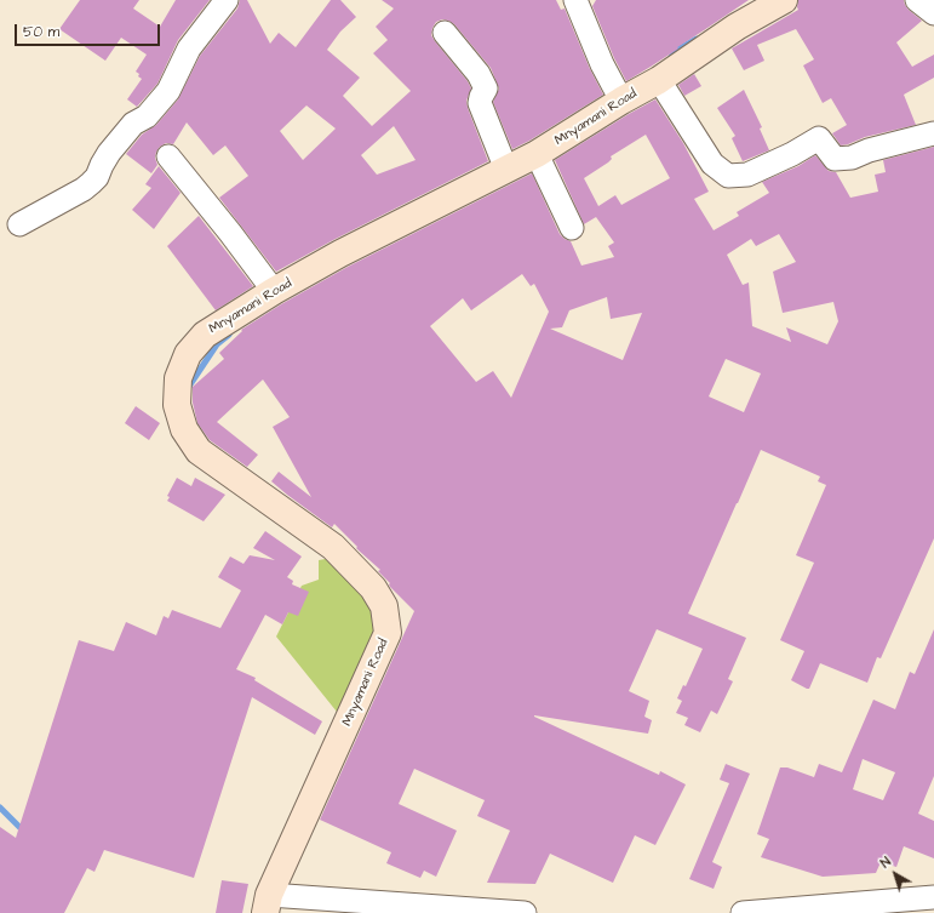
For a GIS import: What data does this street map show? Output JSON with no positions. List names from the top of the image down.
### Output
{
  "streets": {
    "street": ["Mnyamani Road"]
  },
  "scale_bar": "50 m",
  "north": "top left"
}
